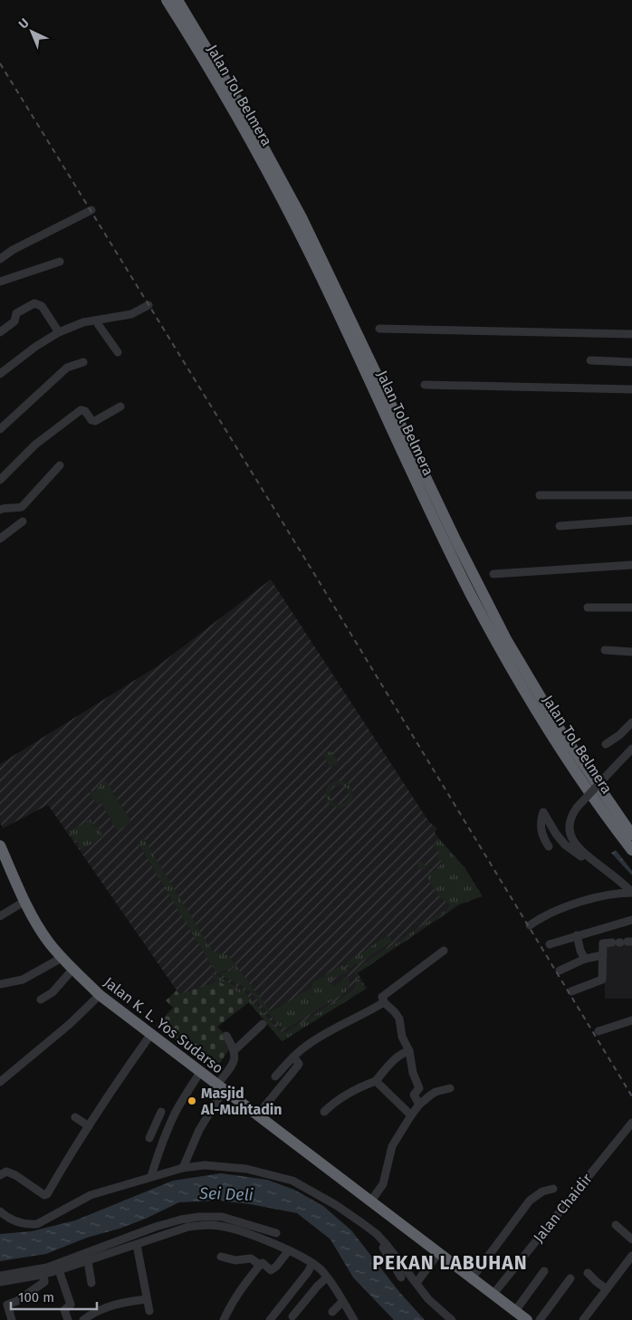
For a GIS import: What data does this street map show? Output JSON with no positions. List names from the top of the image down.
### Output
{
  "streets": {
    "highway": ["Jalan Tol Belmera", "Jalan K. L. Yos Sudarso"],
    "street": ["Jalan Chaidir"]
  },
  "crossings": [
    ["Jalan K. L. Yos Sudarso", "Jalan Chaidir"]
  ],
  "districts": ["PEKAN LABUHAN"],
  "water": ["Sei Deli"],
  "places": ["Masjid Al-Muhtadin"],
  "scale_bar": "100 m",
  "north": "top left"
}
